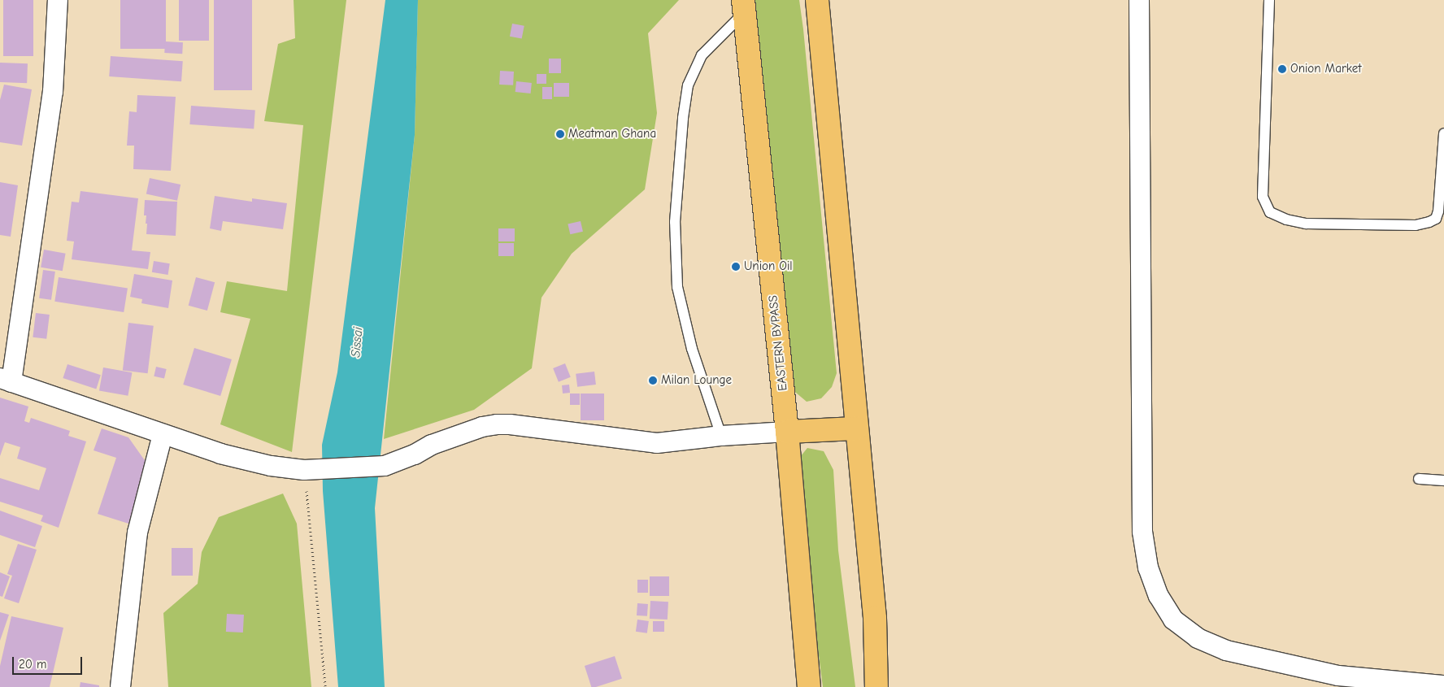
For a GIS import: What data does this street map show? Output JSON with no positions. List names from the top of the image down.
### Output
{
  "streets": {
    "highway": ["EASTERN BYPASS"]
  },
  "water": ["Sissai"],
  "places": [
    "Onion Market",
    "Meatman Ghana",
    "Union Oil",
    "Milan Lounge"
  ],
  "scale_bar": "20 m"
}
